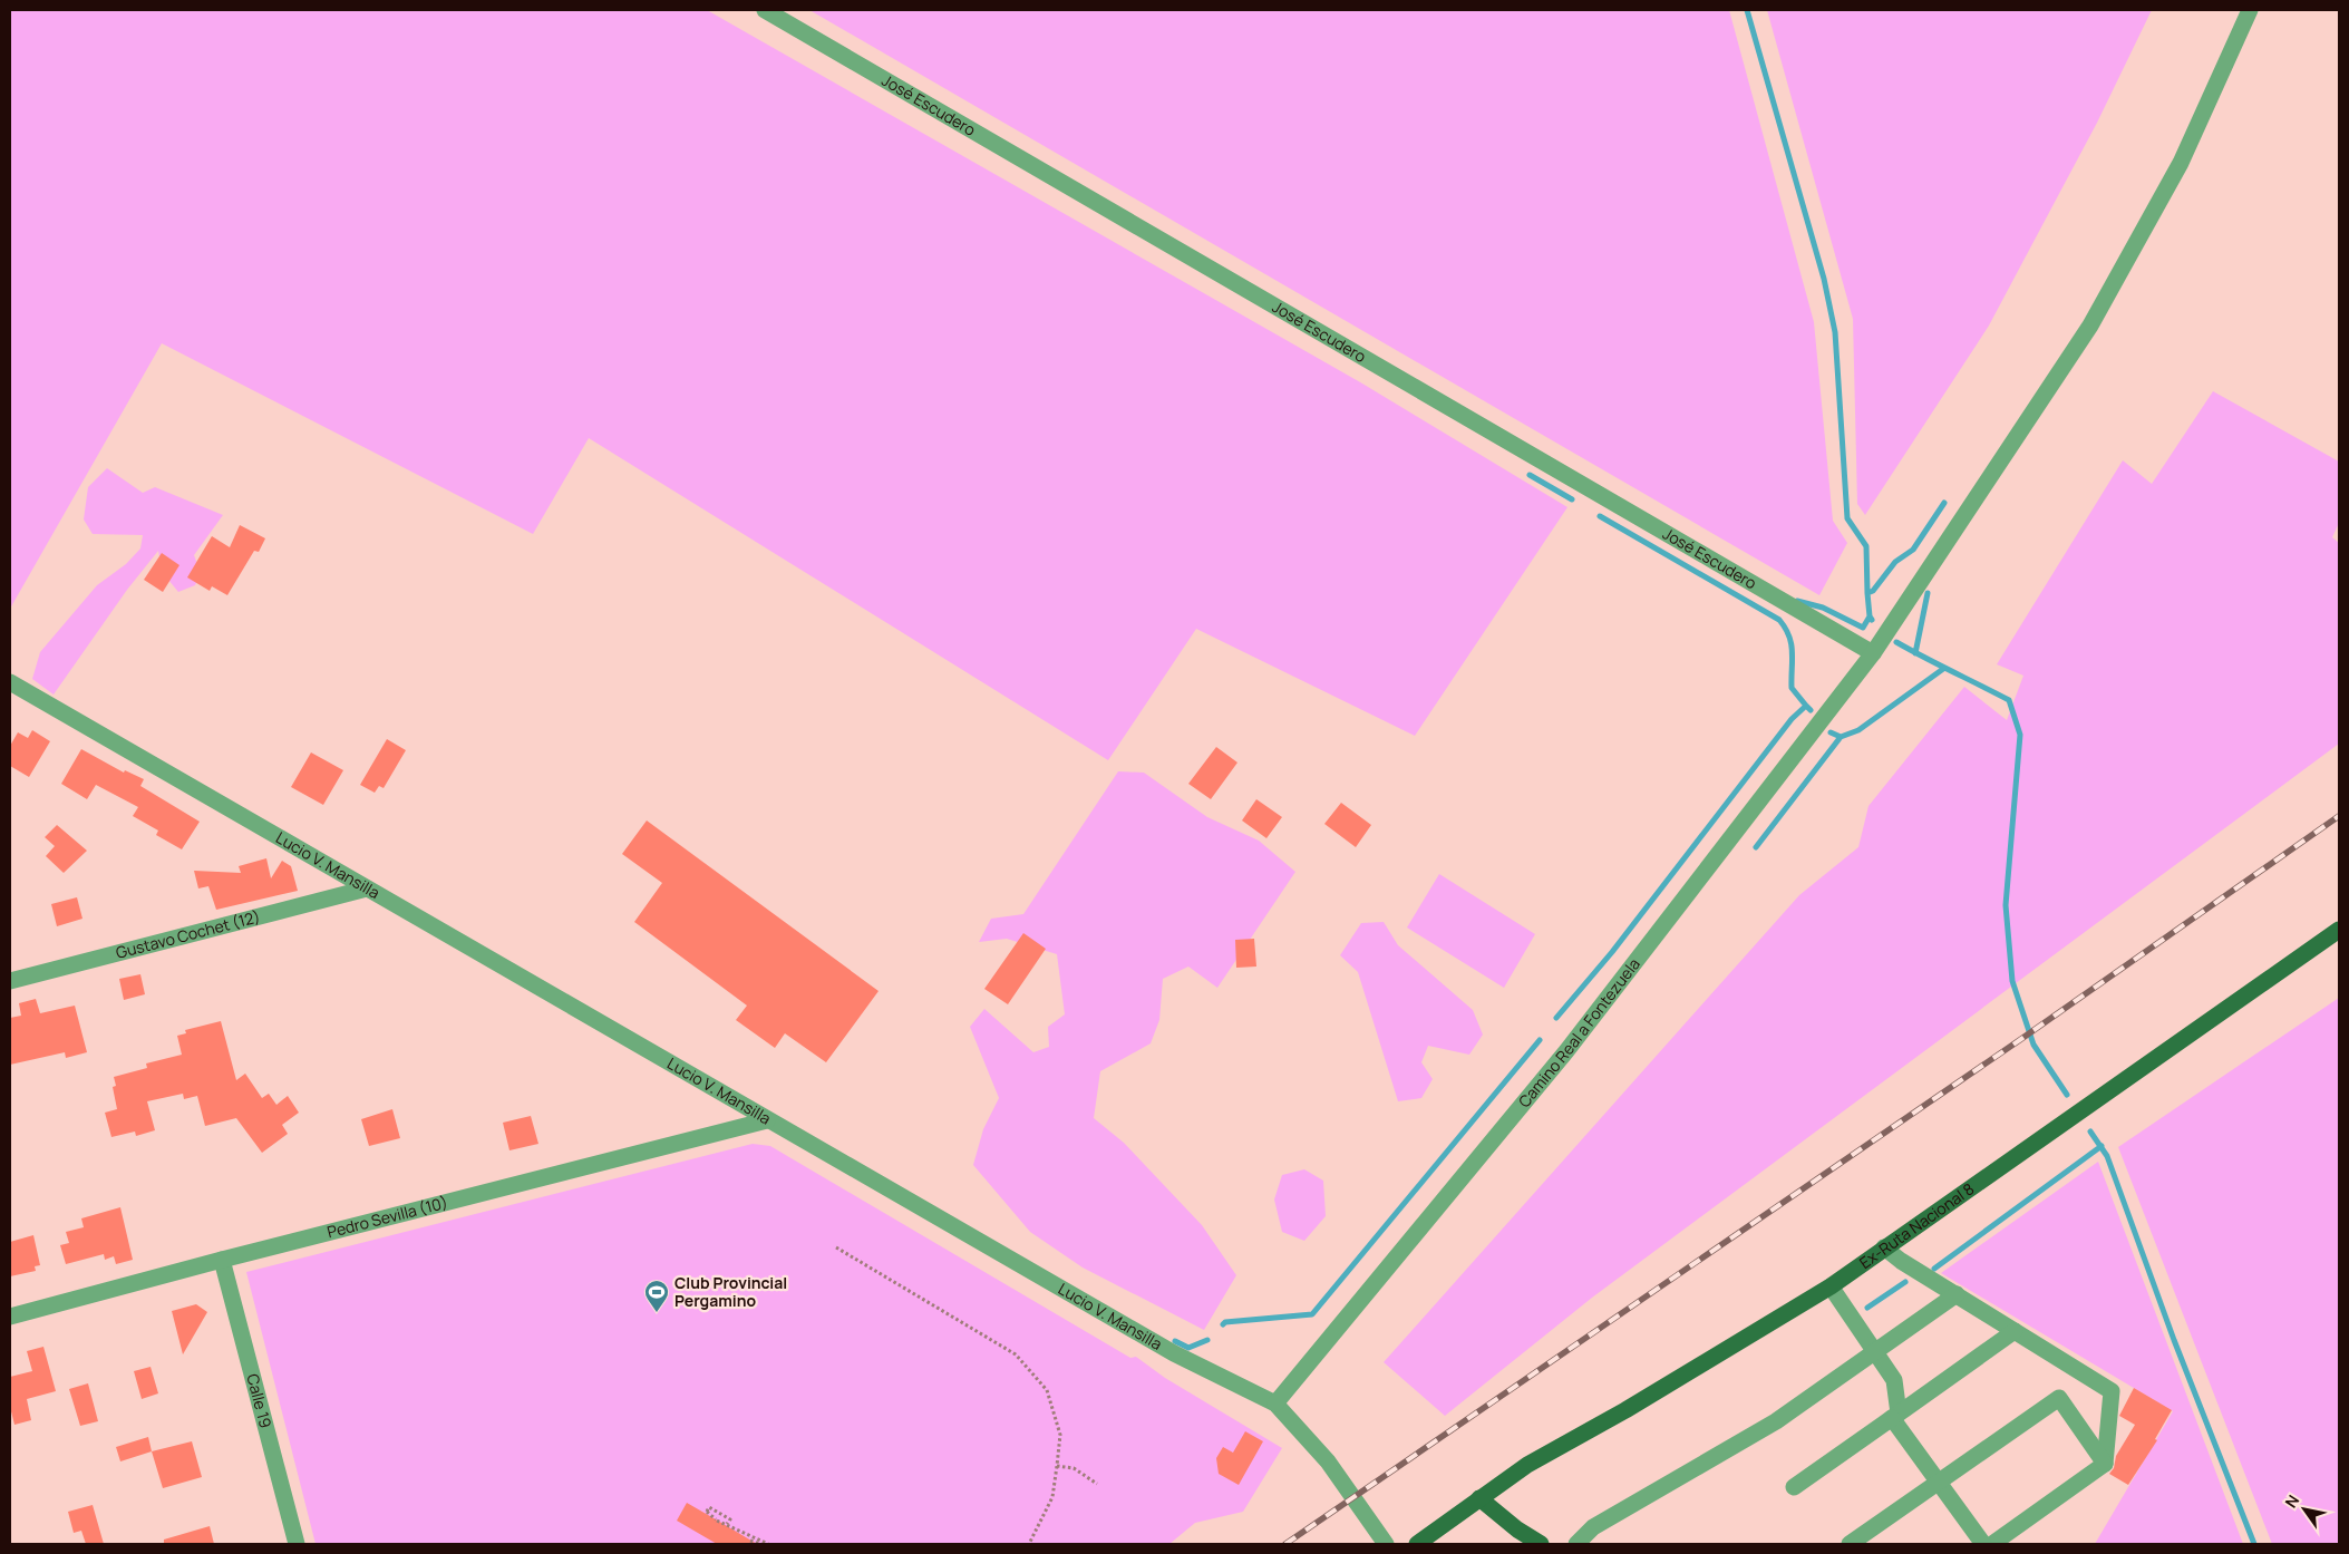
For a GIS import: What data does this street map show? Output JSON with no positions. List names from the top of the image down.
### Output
{
  "streets": {
    "main road": ["Ex-Ruta Nacional 8"],
    "street": [
      "José Escudero",
      "Lucio V. Mansilla",
      "Gustavo Cochet (12)",
      "Camino Real a Fontezuela",
      "Pedro Sevilla (10)",
      "Calle 19"
    ]
  },
  "crossings": [
    ["José Escudero", "Camino Real a Fontezuela"],
    ["Lucio V. Mansilla", "Gustavo Cochet (12)"],
    ["Lucio V. Mansilla", "Camino Real a Fontezuela"],
    ["Lucio V. Mansilla", "Pedro Sevilla (10)"],
    ["Pedro Sevilla (10)", "Calle 19"]
  ],
  "places": {
    "sports": ["Club Provincial Pergamino"]
  },
  "north": "top left"
}
